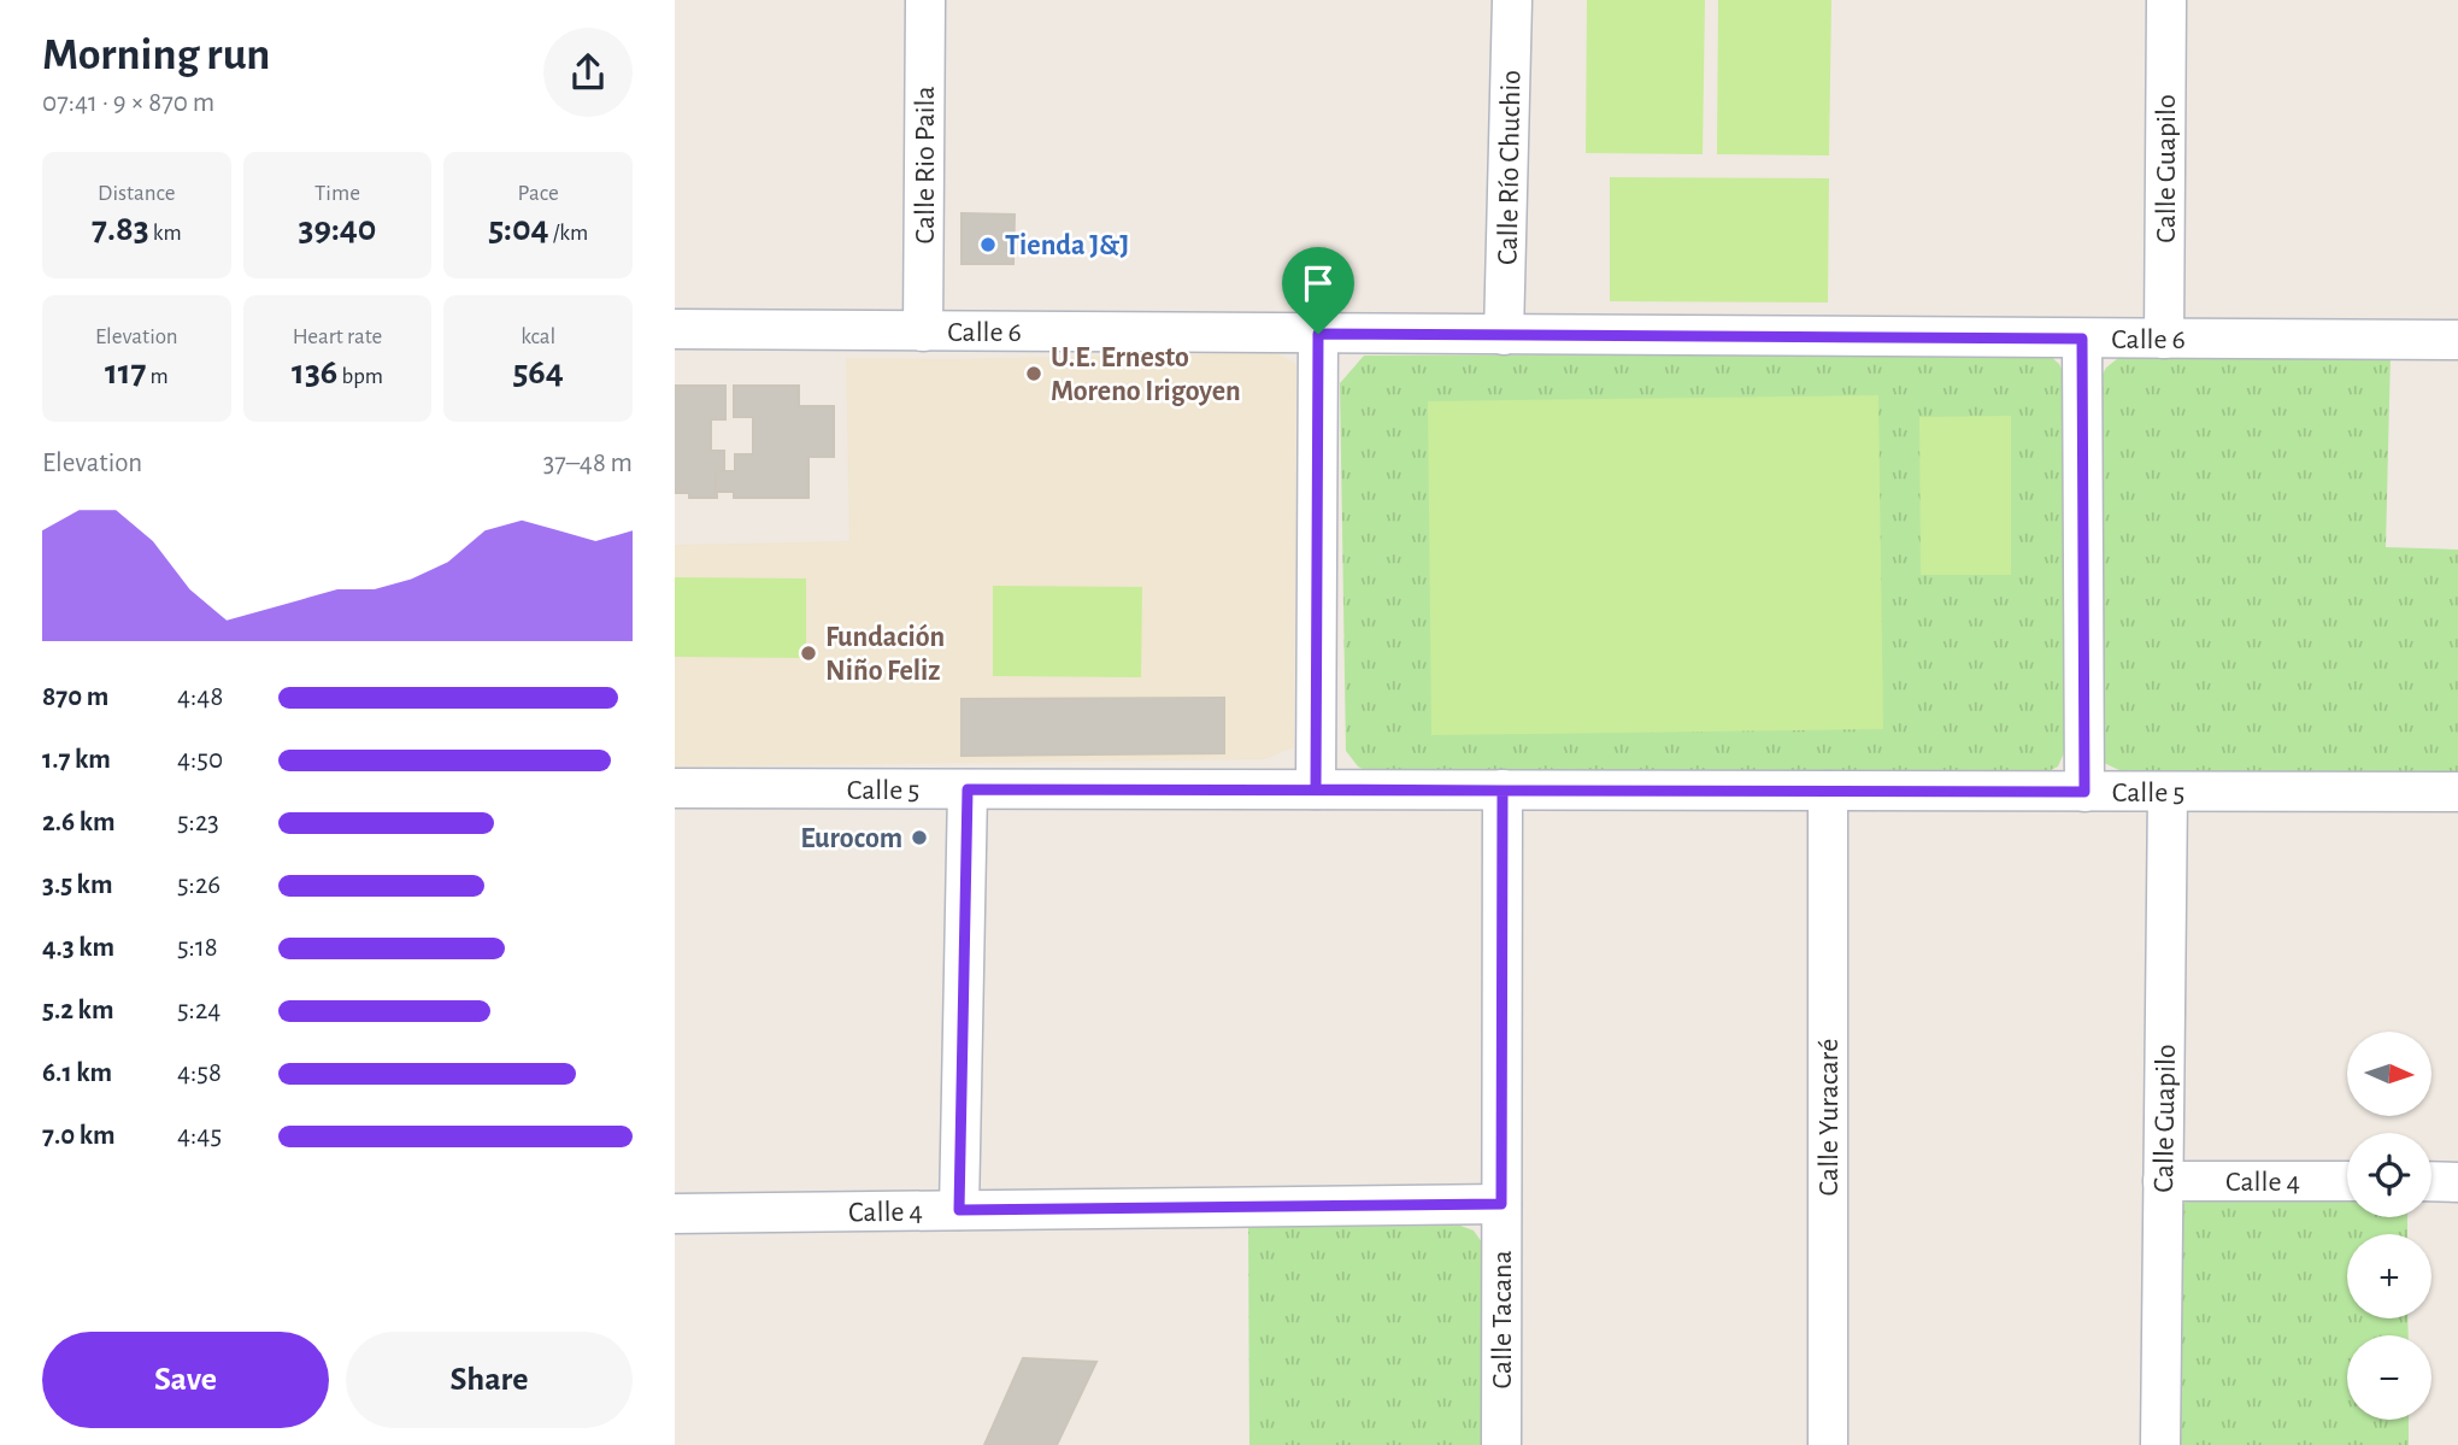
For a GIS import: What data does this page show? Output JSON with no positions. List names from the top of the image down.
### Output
{
  "streets": {
    "street": [
      "Calle Rio Paila",
      "Calle Río Chuchio",
      "Calle Guapilo",
      "Calle 6",
      "Calle 5",
      "Calle Yuracaré",
      "Calle 4",
      "Calle Tacana"
    ]
  },
  "crossings": [
    ["Calle Rio Paila", "Calle 6"],
    ["Calle Río Chuchio", "Calle 6"],
    ["Calle Guapilo", "Calle 6"],
    ["Calle Guapilo", "Calle 5"],
    ["Calle Guapilo", "Calle 4"],
    ["Calle 5", "Calle Yuracaré"],
    ["Calle 5", "Calle Tacana"],
    ["Calle 4", "Calle Tacana"]
  ],
  "places": [
    "Tienda J&J",
    "U.E. Ernesto Moreno Irigoyen",
    "Fundación Niño Feliz",
    "Eurocom"
  ],
  "north": "right",
  "page": {
    "heading": ["Morning run", "07:41 · 9 × 870 m"],
    "stats": [
      ["Distance", "7.83 km"],
      ["Time", "39:40"],
      ["Pace", "5:04 /km"],
      ["Elevation", "117 m"],
      ["Heart rate", "136 bpm"],
      ["kcal", "564"]
    ],
    "chart": ["Elevation", "37–48 m"],
    "list": [
      {
        "name": "870 m",
        "note": "4:48"
      },
      {
        "name": "1.7 km",
        "note": "4:50"
      },
      {
        "name": "2.6 km",
        "note": "5:23"
      },
      {
        "name": "3.5 km",
        "note": "5:26"
      },
      {
        "name": "4.3 km",
        "note": "5:18"
      },
      {
        "name": "5.2 km",
        "note": "5:24"
      },
      {
        "name": "6.1 km",
        "note": "4:58"
      },
      {
        "name": "7.0 km",
        "note": "4:45"
      }
    ],
    "map_buttons": ["+", "−"],
    "buttons": ["Save", "Share"]
  }
}
